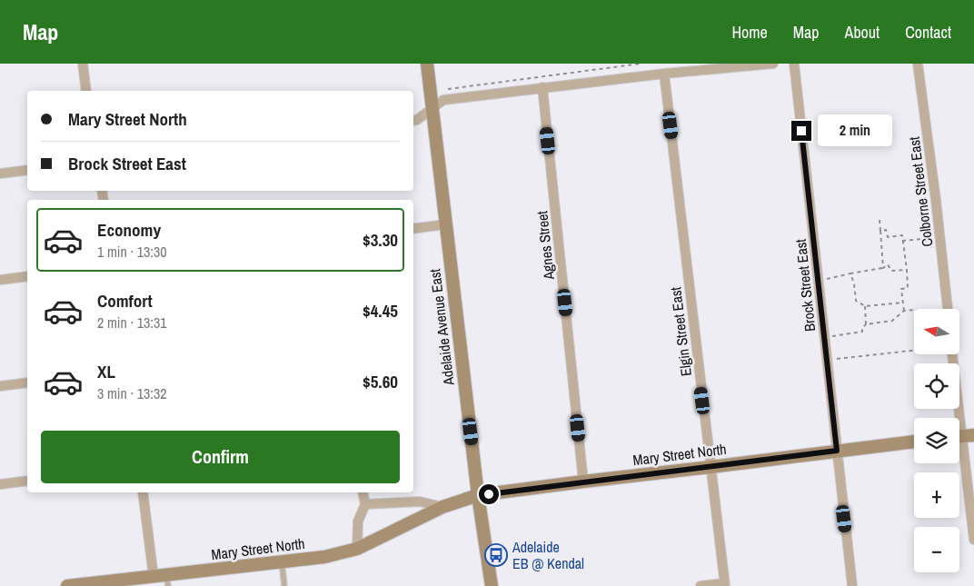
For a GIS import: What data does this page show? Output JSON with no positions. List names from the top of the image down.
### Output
{
  "streets": {
    "street": [
      "Colborne Street East",
      "Agnes Street",
      "Brock Street East",
      "Adelaide Avenue East",
      "Elgin Street East",
      "Mary Street North"
    ]
  },
  "crossings": [
    ["Agnes Street", "Mary Street North"],
    ["Brock Street East", "Mary Street North"],
    ["Adelaide Avenue East", "Mary Street North"],
    ["Elgin Street East", "Mary Street North"]
  ],
  "places": {
    "bus stop": ["Adelaide EB @ Kendal"]
  },
  "north": "left",
  "page": {
    "header": "Map",
    "nav": [
      "Home",
      "Map",
      "About",
      "Contact"
    ],
    "banner": ["Mary Street North", "Brock Street East"],
    "bubble": "2 min",
    "list": [
      {
        "name": "Economy",
        "note": "1 min · 13:30",
        "value": "$3.30"
      },
      {
        "name": "Comfort",
        "note": "2 min · 13:31",
        "value": "$4.45"
      },
      {
        "name": "XL",
        "note": "3 min · 13:32",
        "value": "$5.60"
      }
    ],
    "map_buttons": ["+", "−"],
    "buttons": "Confirm"
  }
}
